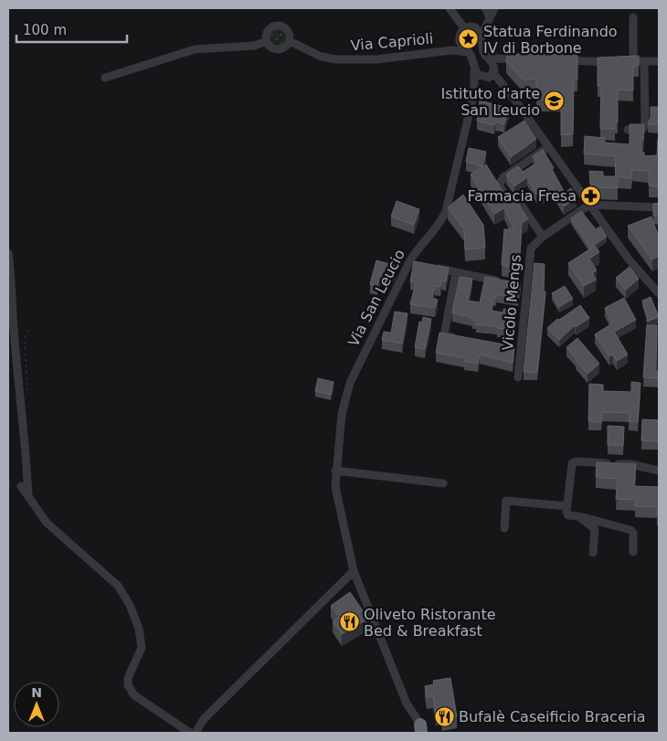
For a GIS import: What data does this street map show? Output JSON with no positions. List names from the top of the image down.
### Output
{
  "streets": {
    "street": ["Via Caprioli", "Via San Leucio", "Vicolo Mengs"]
  },
  "places": {
    "place": ["Statua Ferdinando IV di Borbone"],
    "school or university": ["Istituto d'arte San Leucio"],
    "pharmacy": ["Farmacia Fresa"],
    "restaurant": ["Oliveto Ristorante Bed & Breakfast", "Bufalè Caseificio Braceria"]
  },
  "scale_bar": "100 m",
  "north": "top"
}
